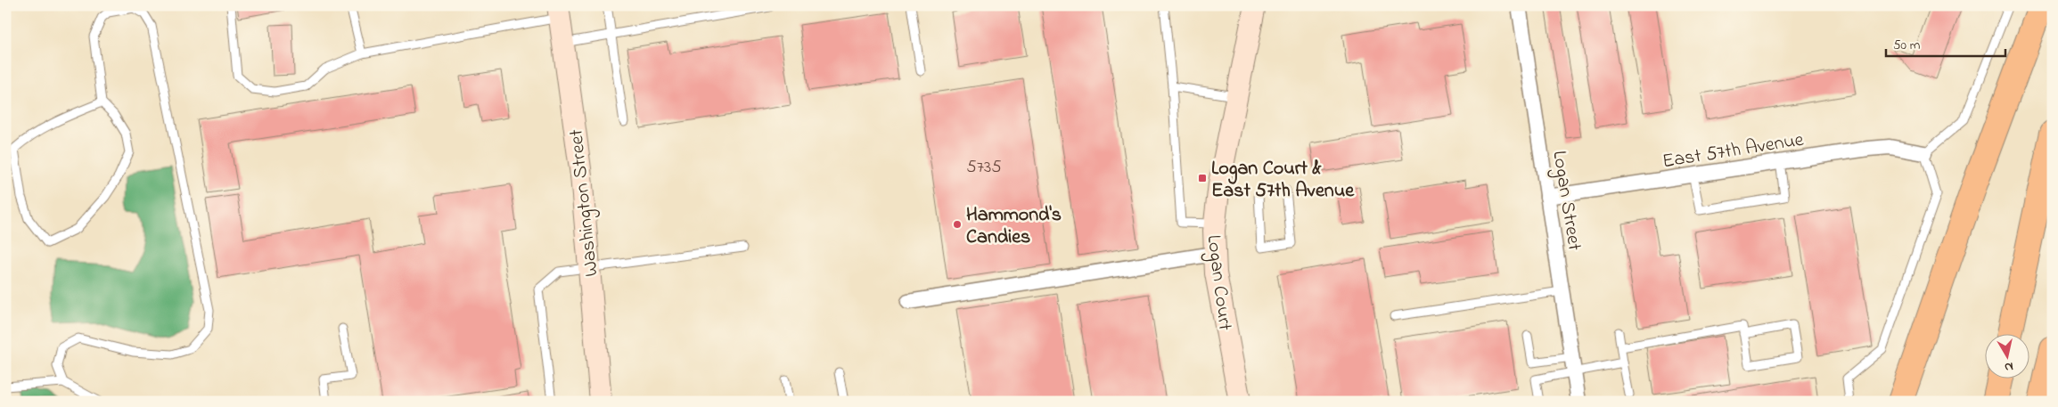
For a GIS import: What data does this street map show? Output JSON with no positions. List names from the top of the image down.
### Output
{
  "streets": {
    "street": [
      "East 57th Avenue",
      "Logan Street",
      "Washington Street",
      "Logan Court"
    ]
  },
  "crossings": [
    ["East 57th Avenue", "Logan Street"]
  ],
  "places": {
    "transit": ["Logan Court & East 57th Avenue"],
    "other": ["Hammond's Candies"]
  },
  "house_numbers": ["5735"],
  "scale_bar": "50 m",
  "north": "bottom"
}
